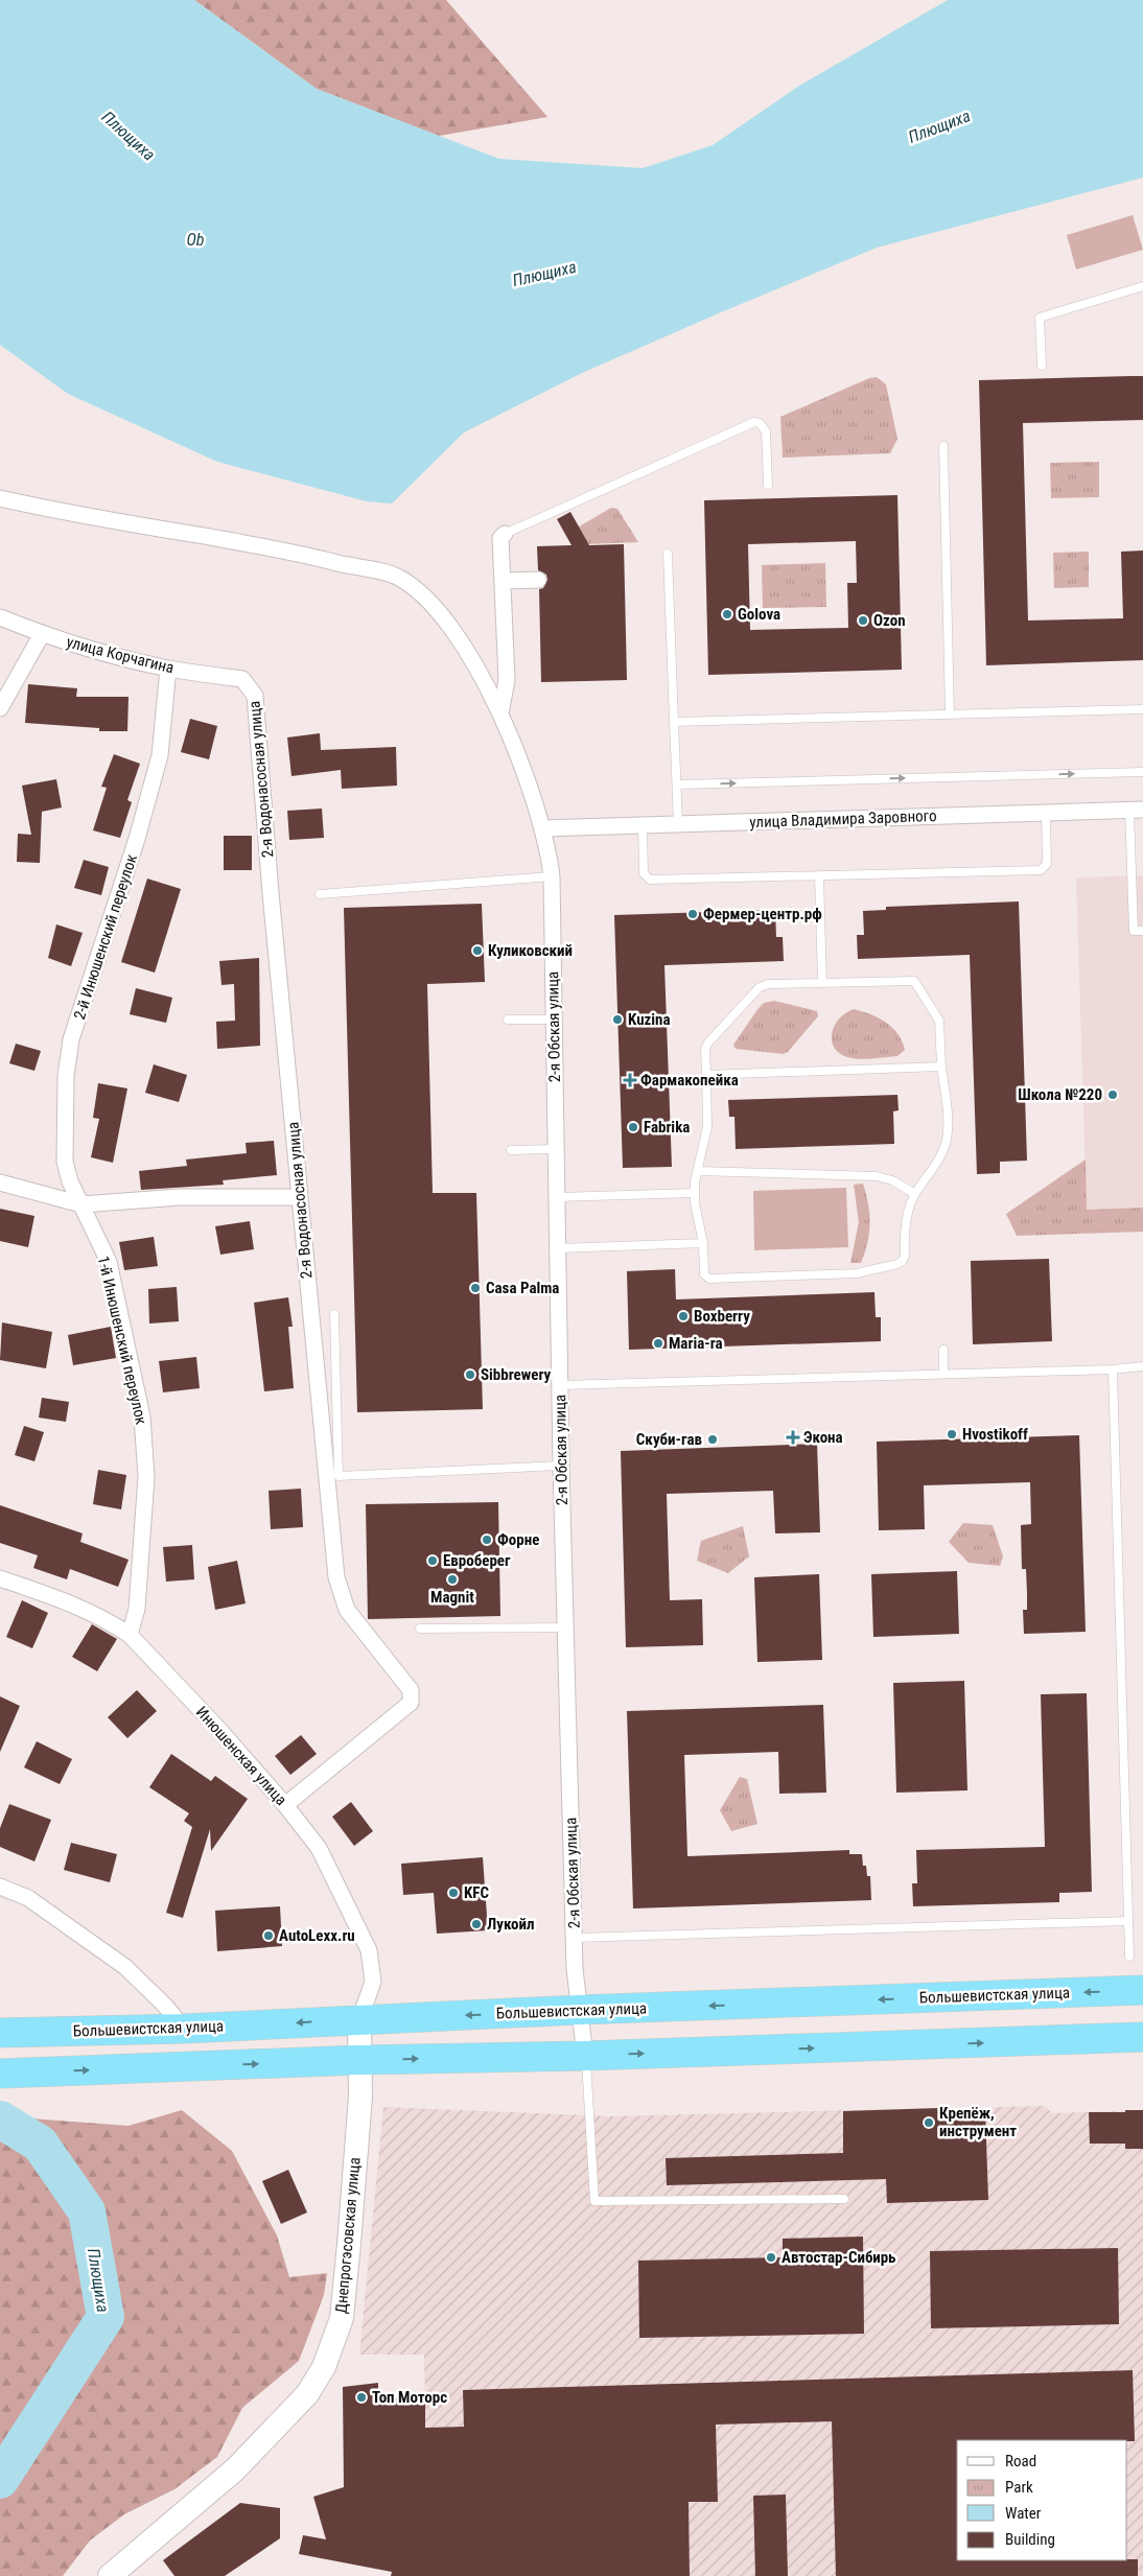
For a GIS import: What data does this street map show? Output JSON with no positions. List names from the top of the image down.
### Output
{
  "streets": {
    "highway": ["Большевистская улица"],
    "street": [
      "улица Корчагина",
      "2-я Водонасосная улица",
      "улица Владимира Заровного",
      "2-й Инюшенский переулок",
      "2-я Обская улица",
      "1-й Инюшенский переулок",
      "Инюшенская улица",
      "Днепрогэсовская улица"
    ]
  },
  "crossings": [
    ["улица Корчагина", "2-я Водонасосная улица"],
    ["улица Корчагина", "2-й Инюшенский переулок"],
    ["2-я Водонасосная улица", "Инюшенская улица"],
    ["улица Владимира Заровного", "2-я Обская улица"],
    ["2-й Инюшенский переулок", "1-й Инюшенский переулок"],
    ["2-я Обская улица", "Большевистская улица"],
    ["1-й Инюшенский переулок", "Инюшенская улица"],
    ["Инюшенская улица", "Большевистская улица"],
    ["Инюшенская улица", "Днепрогэсовская улица"],
    ["Большевистская улица", "Днепрогэсовская улица"]
  ],
  "water": ["Плющиха", "Ob"],
  "places": {
    "other": [
      "Golova",
      "Ozon",
      "Фермер-центр.рф",
      "Куликовский",
      "Kuzina",
      "Школа №220",
      "Fabrika",
      "Casa Palma",
      "Boxberry",
      "Maria-ra",
      "Sibbrewery",
      "Hvostikoff",
      "Скуби-гав",
      "Форне",
      "Евроберег",
      "Magnit",
      "KFC",
      "Лукойл",
      "AutoLexx.ru",
      "Крепёж, инструмент",
      "Автостар-Сибирь",
      "Топ Моторс"
    ],
    "health": ["Фармакопейка", "Экона"]
  },
  "legend": [
    "Road",
    "Park",
    "Water",
    "Building"
  ]
}
